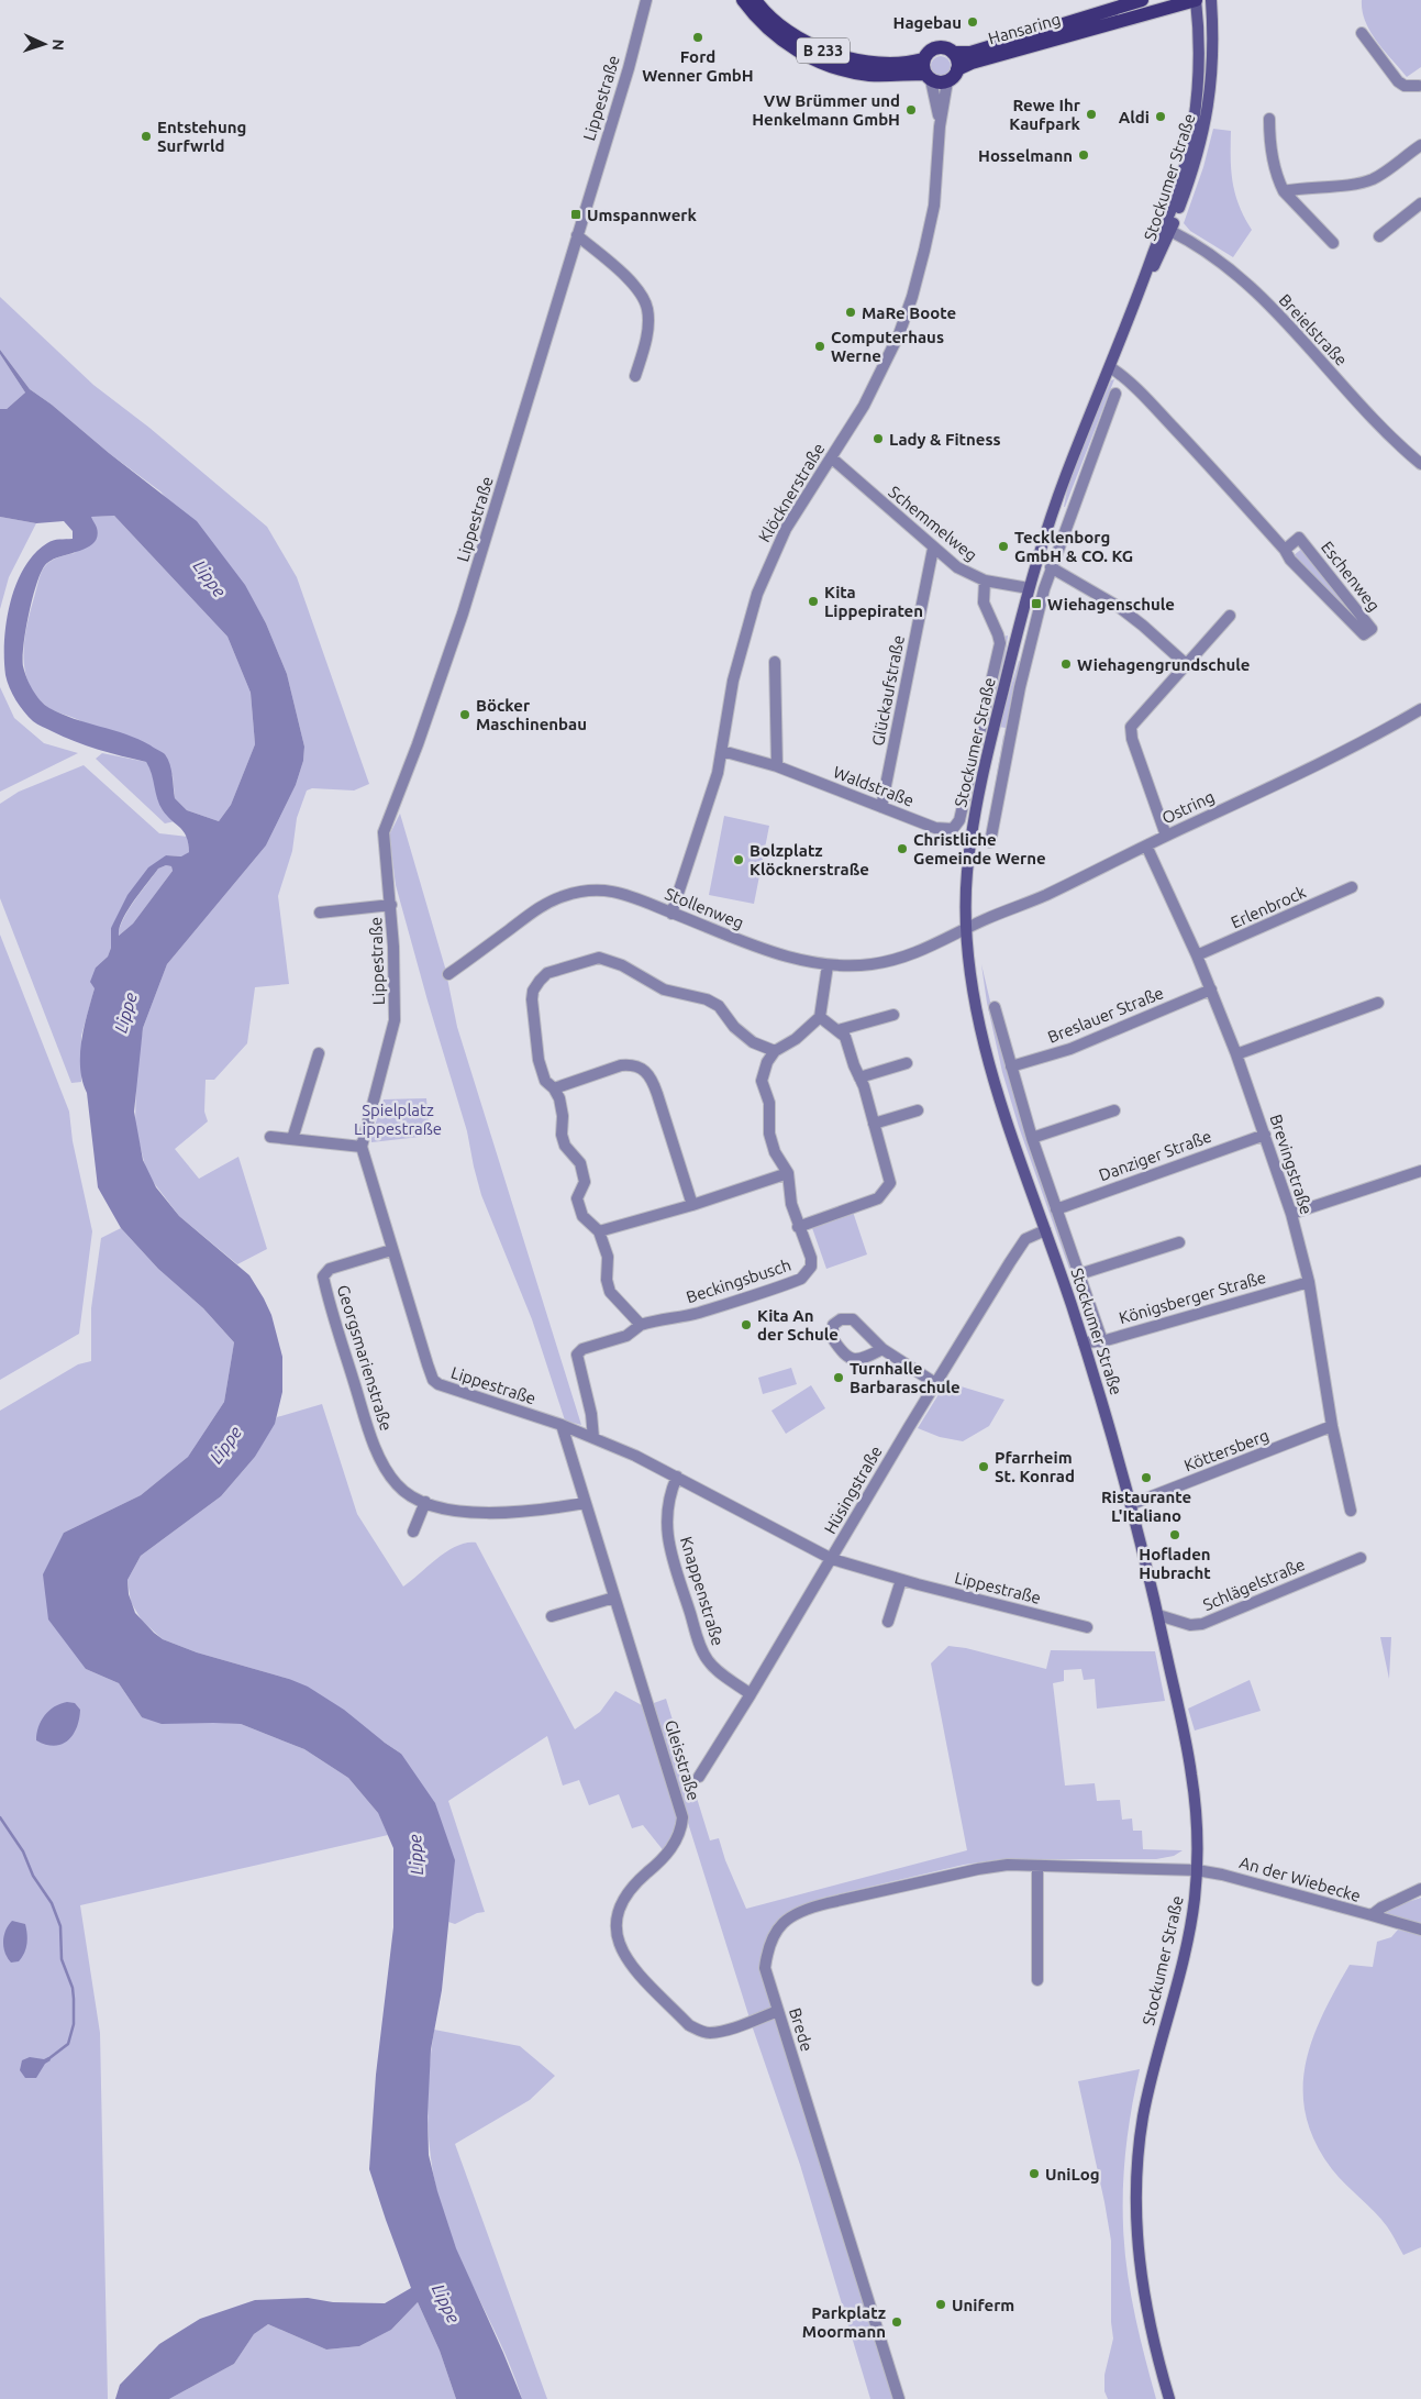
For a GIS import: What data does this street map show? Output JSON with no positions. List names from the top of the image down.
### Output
{
  "streets": {
    "main road": ["Hansaring", "B 233", "Stockumer Straße"],
    "street": [
      "Lippestraße",
      "Breielstraße",
      "Klöcknerstraße",
      "Schemmelweg",
      "Eschenweg",
      "Glückaufstraße",
      "Waldstraße",
      "Ostring",
      "Erlenbrock",
      "Stollenweg",
      "Breslauer Straße",
      "Danziger Straße",
      "Brevingstraße",
      "Beckingsbusch",
      "Königsberger Straße",
      "Georgsmarienstraße",
      "Köttersberg",
      "Hüsingstraße",
      "Schlägelstraße",
      "Knappenstraße",
      "Gleisstraße",
      "An der Wiebecke",
      "Brede"
    ]
  },
  "crossings": [
    ["Hansaring", "B 233"],
    ["Hansaring", "Stockumer Straße"],
    ["Hansaring", "Klöcknerstraße"],
    ["B 233", "Klöcknerstraße"],
    ["Lippestraße", "Beckingsbusch"],
    ["Lippestraße", "Georgsmarienstraße"],
    ["Lippestraße", "Hüsingstraße"],
    ["Lippestraße", "Knappenstraße"],
    ["Lippestraße", "Gleisstraße"],
    ["Stockumer Straße", "Breielstraße"],
    ["Stockumer Straße", "Schemmelweg"],
    ["Stockumer Straße", "Eschenweg"],
    ["Stockumer Straße", "Waldstraße"],
    ["Stockumer Straße", "Ostring"],
    ["Stockumer Straße", "Stollenweg"],
    ["Stockumer Straße", "Breslauer Straße"],
    ["Stockumer Straße", "Danziger Straße"],
    ["Stockumer Straße", "Königsberger Straße"],
    ["Stockumer Straße", "Köttersberg"],
    ["Stockumer Straße", "Hüsingstraße"],
    ["Stockumer Straße", "Schlägelstraße"],
    ["Stockumer Straße", "An der Wiebecke"],
    ["Stockumer Straße", "Brede"],
    ["Klöcknerstraße", "Schemmelweg"],
    ["Klöcknerstraße", "Waldstraße"],
    ["Klöcknerstraße", "Stollenweg"],
    ["Schemmelweg", "Glückaufstraße"],
    ["Glückaufstraße", "Waldstraße"],
    ["Ostring", "Stollenweg"],
    ["Ostring", "Brevingstraße"],
    ["Erlenbrock", "Brevingstraße"],
    ["Breslauer Straße", "Brevingstraße"],
    ["Danziger Straße", "Brevingstraße"],
    ["Brevingstraße", "Königsberger Straße"],
    ["Brevingstraße", "Köttersberg"],
    ["Georgsmarienstraße", "Gleisstraße"],
    ["Hüsingstraße", "Knappenstraße"],
    ["Gleisstraße", "Brede"],
    ["An der Wiebecke", "Brede"]
  ],
  "water": ["Lippe"],
  "parks": ["Spielplatz Lippestraße"],
  "places": {
    "other": [
      "Hagebau",
      "Ford Wenner GmbH",
      "VW Brümmer und Henkelmann GmbH",
      "Rewe Ihr Kaufpark",
      "Aldi",
      "Entstehung Surfwrld",
      "Hosselmann",
      "MaRe Boote",
      "Computerhaus Werne",
      "Lady & Fitness",
      "Tecklenborg GmbH & CO. KG",
      "Kita Lippepiraten",
      "Wiehagengrundschule",
      "Böcker Maschinenbau",
      "Christliche Gemeinde Werne",
      "Bolzplatz Klöcknerstraße",
      "Kita An der Schule",
      "Turnhalle Barbaraschule",
      "Pfarrheim St. Konrad",
      "Ristaurante L'Italiano",
      "Hofladen Hubracht",
      "UniLog",
      "Uniferm",
      "Parkplatz Moormann"
    ],
    "transit": ["Umspannwerk", "Wiehagenschule"]
  },
  "north": "right"
}
